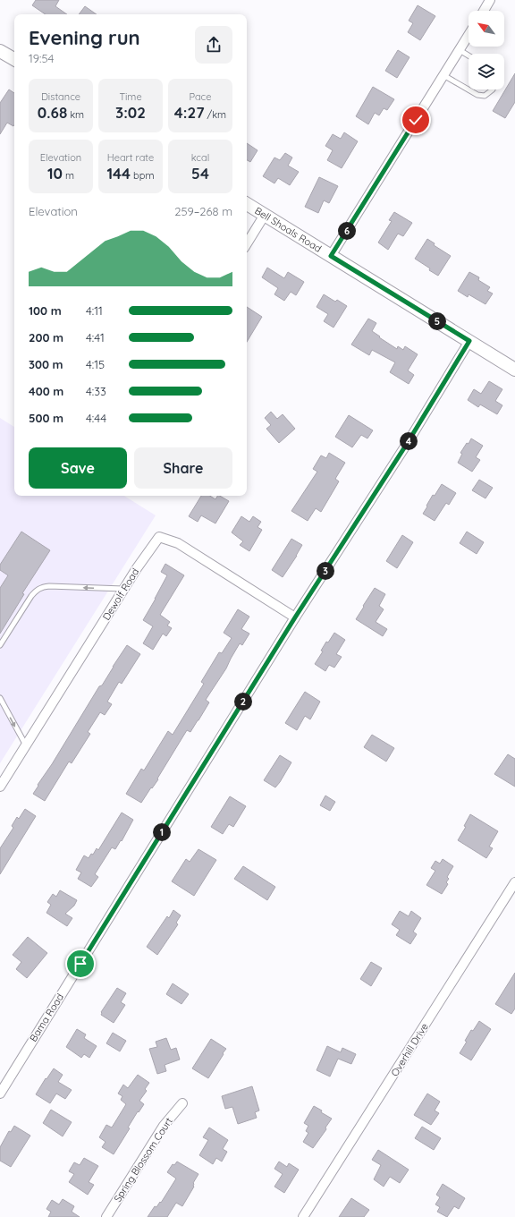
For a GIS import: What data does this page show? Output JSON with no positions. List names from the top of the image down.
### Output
{
  "streets": {
    "main road": ["Bell Shoals Road"],
    "street": [
      "Dewolf Road",
      "Bama Road",
      "Overhill Drive",
      "Spring Blossom Court"
    ]
  },
  "crossings": [
    ["Bell Shoals Road", "Bama Road"],
    ["Dewolf Road", "Bama Road"]
  ],
  "north": "top left",
  "page": {
    "heading": ["Evening run", "19:54"],
    "stats": [
      ["Distance", "0.68 km"],
      ["Time", "3:02"],
      ["Pace", "4:27 /km"],
      ["Elevation", "10 m"],
      ["Heart rate", "144 bpm"],
      ["kcal", "54"]
    ],
    "chart": ["Elevation", "259–268 m"],
    "pins": [
      "6",
      "5",
      "4",
      "3",
      "2",
      "1"
    ],
    "list": [
      {
        "name": "100 m",
        "note": "4:11"
      },
      {
        "name": "200 m",
        "note": "4:41"
      },
      {
        "name": "300 m",
        "note": "4:15"
      },
      {
        "name": "400 m",
        "note": "4:33"
      },
      {
        "name": "500 m",
        "note": "4:44"
      }
    ],
    "buttons": ["Save", "Share"]
  }
}
